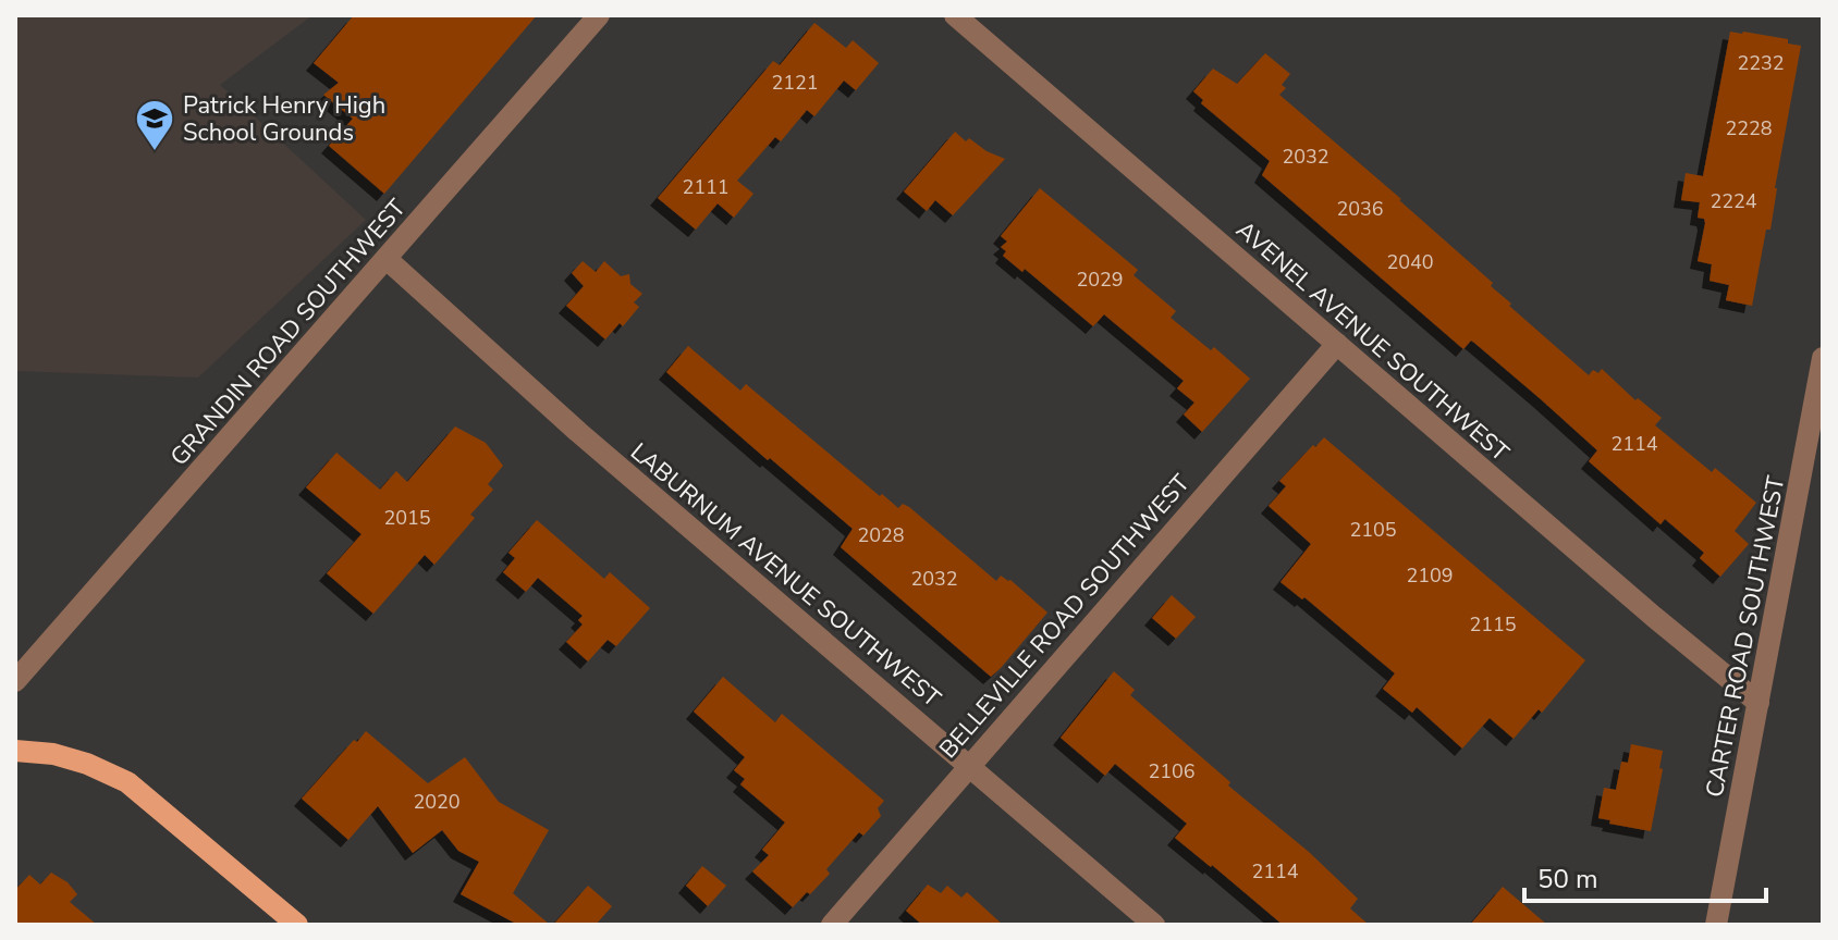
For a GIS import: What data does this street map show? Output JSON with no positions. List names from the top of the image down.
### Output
{
  "streets": {
    "street": [
      "GRANDIN ROAD SOUTHWEST",
      "AVENEL AVENUE SOUTHWEST",
      "LABURNUM AVENUE SOUTHWEST",
      "BELLEVILLE ROAD SOUTHWEST",
      "CARTER ROAD SOUTHWEST"
    ]
  },
  "crossings": [
    ["GRANDIN ROAD SOUTHWEST", "LABURNUM AVENUE SOUTHWEST"],
    ["AVENEL AVENUE SOUTHWEST", "BELLEVILLE ROAD SOUTHWEST"],
    ["AVENEL AVENUE SOUTHWEST", "CARTER ROAD SOUTHWEST"],
    ["LABURNUM AVENUE SOUTHWEST", "BELLEVILLE ROAD SOUTHWEST"]
  ],
  "places": {
    "school or university": ["Patrick Henry High School Grounds"]
  },
  "house_numbers": [
    "2232",
    "2121",
    "2228",
    "2032",
    "2111",
    "2224",
    "2036",
    "2040",
    "2029",
    "2114",
    "2015",
    "2105",
    "2028",
    "2109",
    "2032",
    "2115",
    "2106",
    "2020",
    "2114"
  ],
  "scale_bar": "50 m"
}
